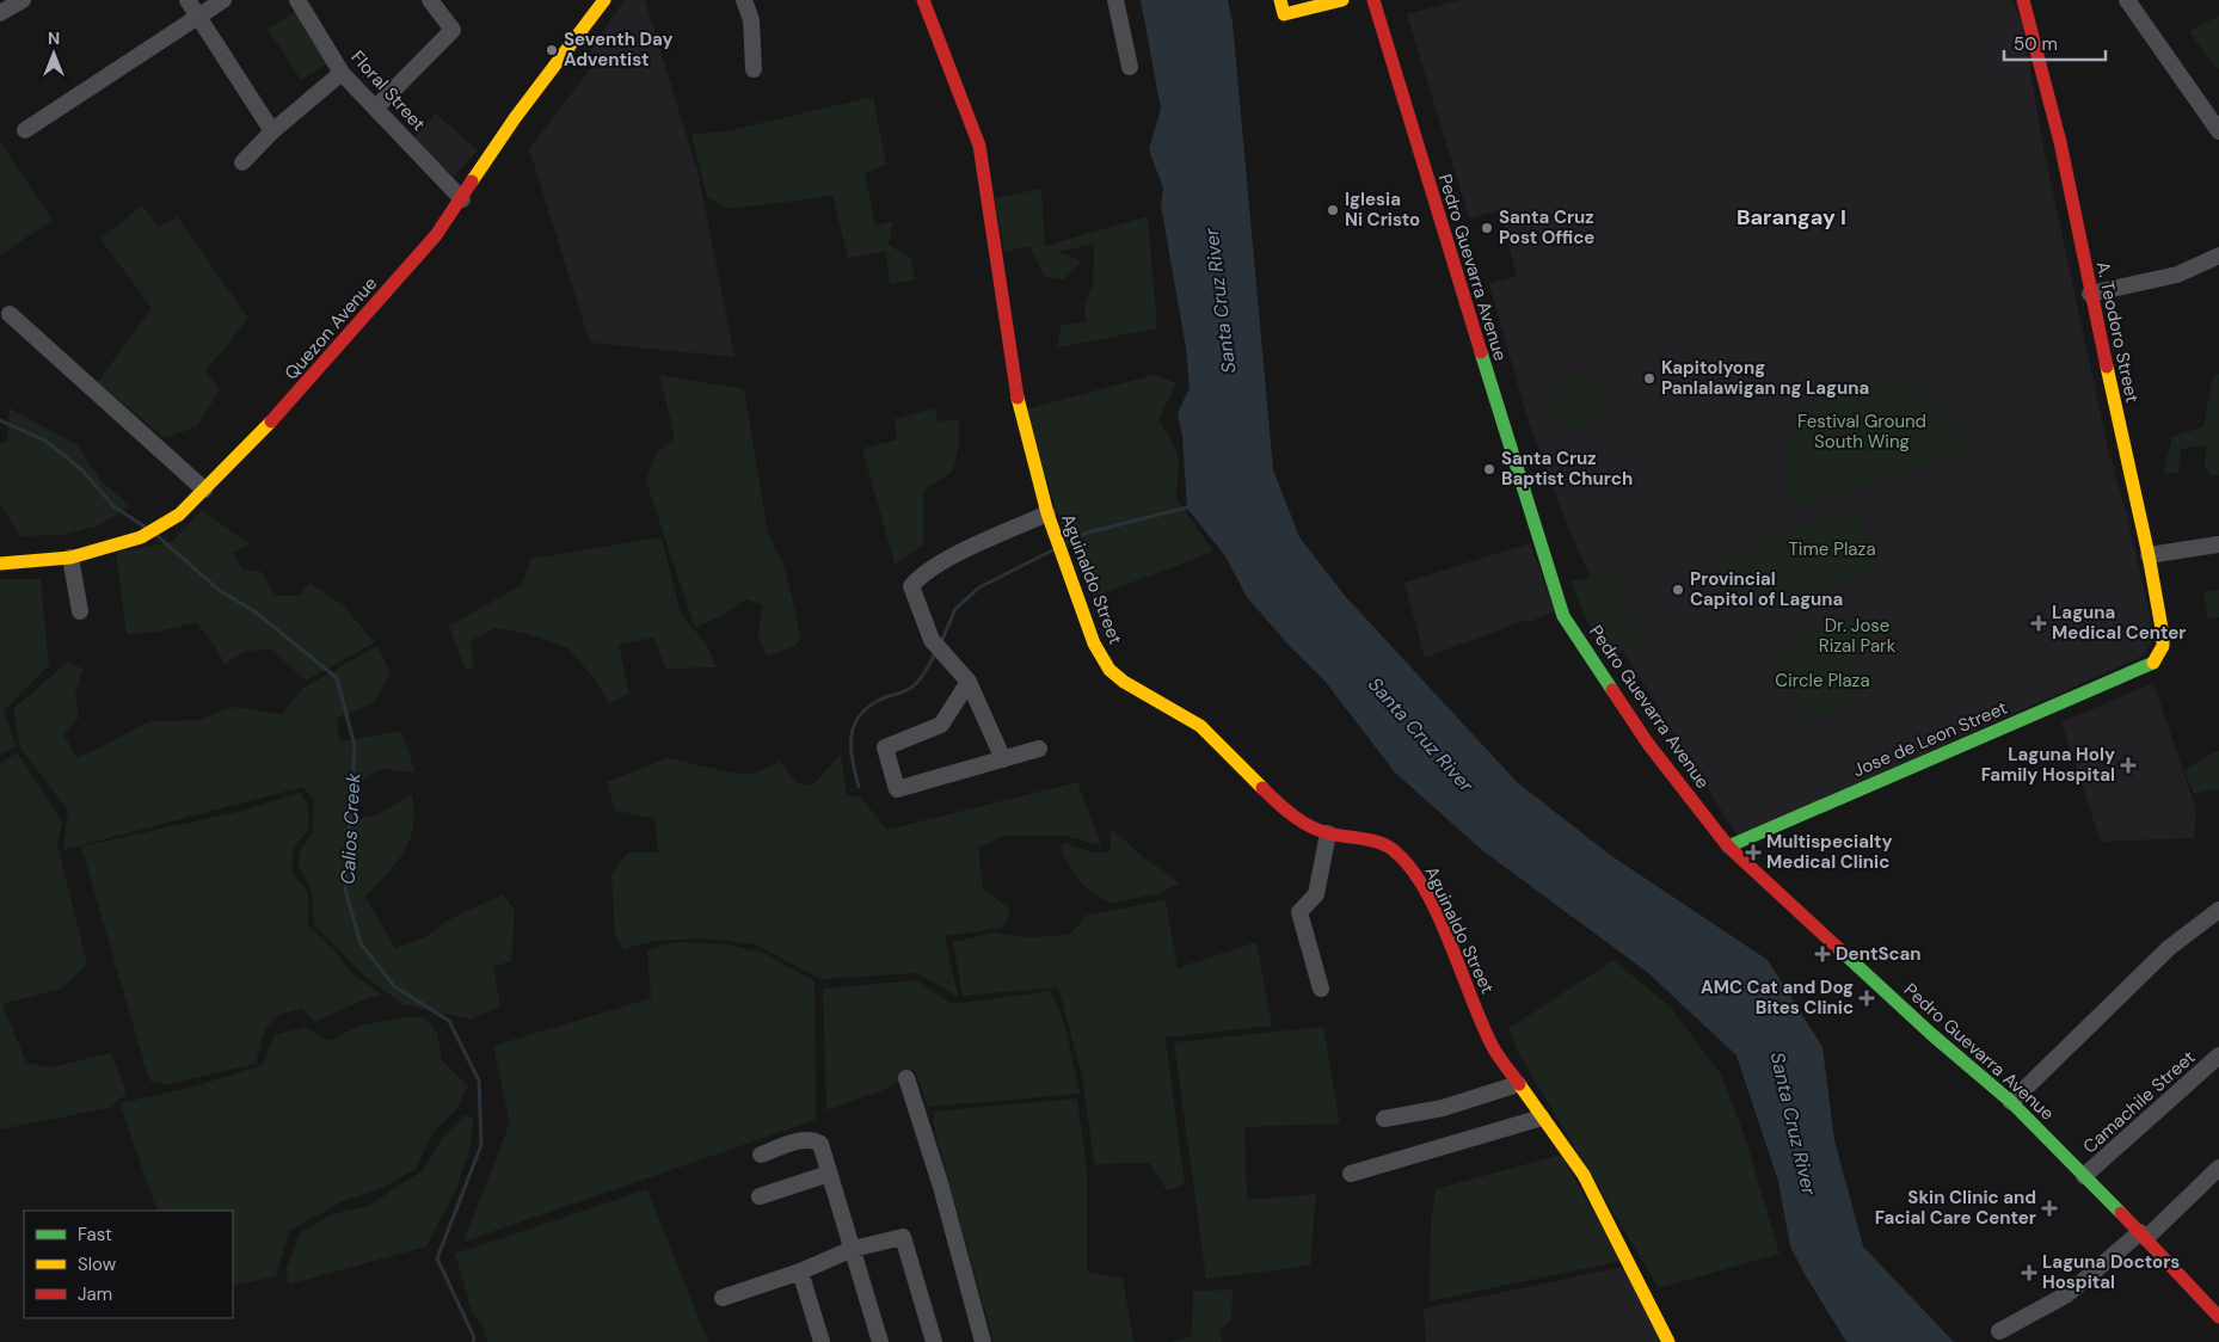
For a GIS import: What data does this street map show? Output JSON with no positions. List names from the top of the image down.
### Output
{
  "streets": {
    "street": [
      "Floral Street",
      "Pedro Guevarra Avenue",
      "Quezon Avenue",
      "A. Teodoro Street",
      "Aguinaldo Street",
      "Jose de Leon Street",
      "Camachile Street"
    ]
  },
  "crossings": [
    ["Floral Street", "Quezon Avenue"],
    ["Pedro Guevarra Avenue", "Jose de Leon Street"],
    ["Pedro Guevarra Avenue", "Camachile Street"],
    ["A. Teodoro Street", "Jose de Leon Street"]
  ],
  "districts": ["Barangay I"],
  "water": ["Santa Cruz River", "Calios Creek"],
  "parks": [
    "Festival Ground South Wing",
    "Time Plaza",
    "Dr. Jose Rizal Park",
    "Circle Plaza"
  ],
  "places": {
    "other": [
      "Seventh Day Adventist",
      "Iglesia Ni Cristo",
      "Santa Cruz Post Office",
      "Kapitolyong Panlalawigan ng Laguna",
      "Santa Cruz Baptist Church",
      "Provincial Capitol of Laguna"
    ],
    "health": [
      "Laguna Medical Center",
      "Laguna Holy Family Hospital",
      "Multispecialty Medical Clinic",
      "DentScan",
      "AMC Cat and Dog Bites Clinic",
      "Skin Clinic and Facial Care Center",
      "Laguna Doctors Hospital"
    ]
  },
  "legend": ["Fast", "Slow", "Jam"],
  "scale_bar": "50 m",
  "north": "top"
}
